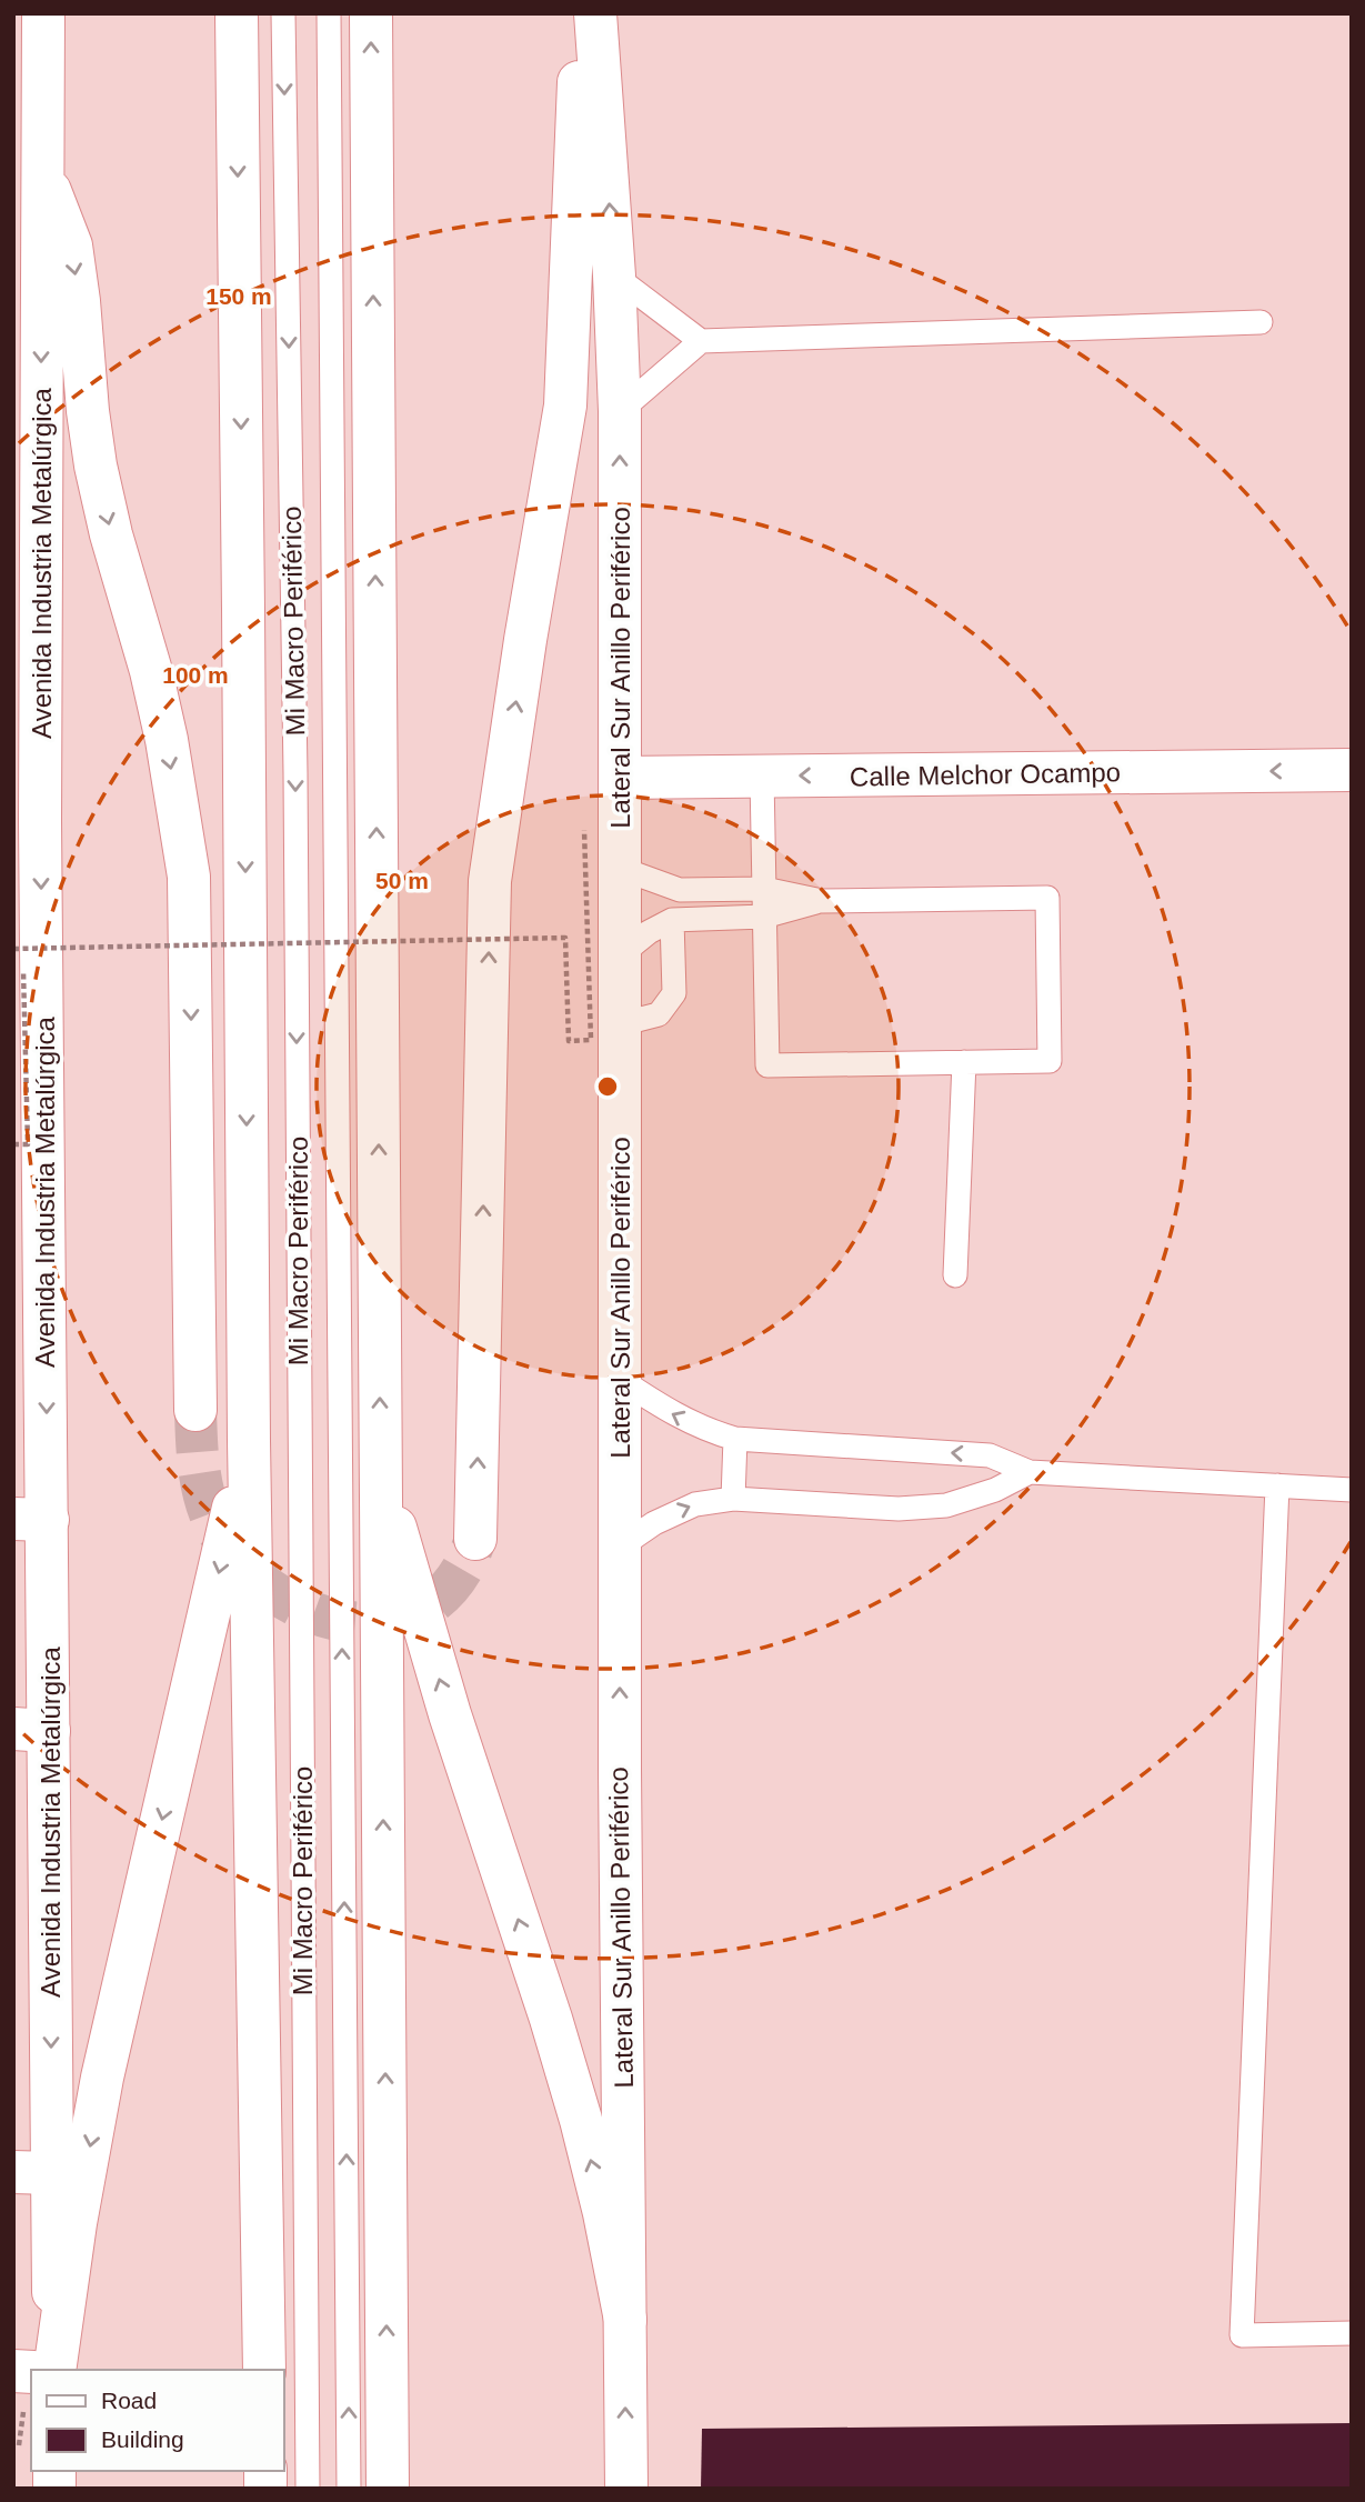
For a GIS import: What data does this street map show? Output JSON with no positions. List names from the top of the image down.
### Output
{
  "streets": {
    "main road": ["Avenida Industria Metalúrgica", "Lateral Sur Anillo Periférico", "Calle Melchor Ocampo"],
    "lane": ["Mi Macro Periférico"]
  },
  "crossings": [
    ["Lateral Sur Anillo Periférico", "Calle Melchor Ocampo"]
  ],
  "one_way": ["Calle Melchor Ocampo"],
  "legend": ["Road", "Building"],
  "rings": ["150 m", "100 m", "50 m"]
}
